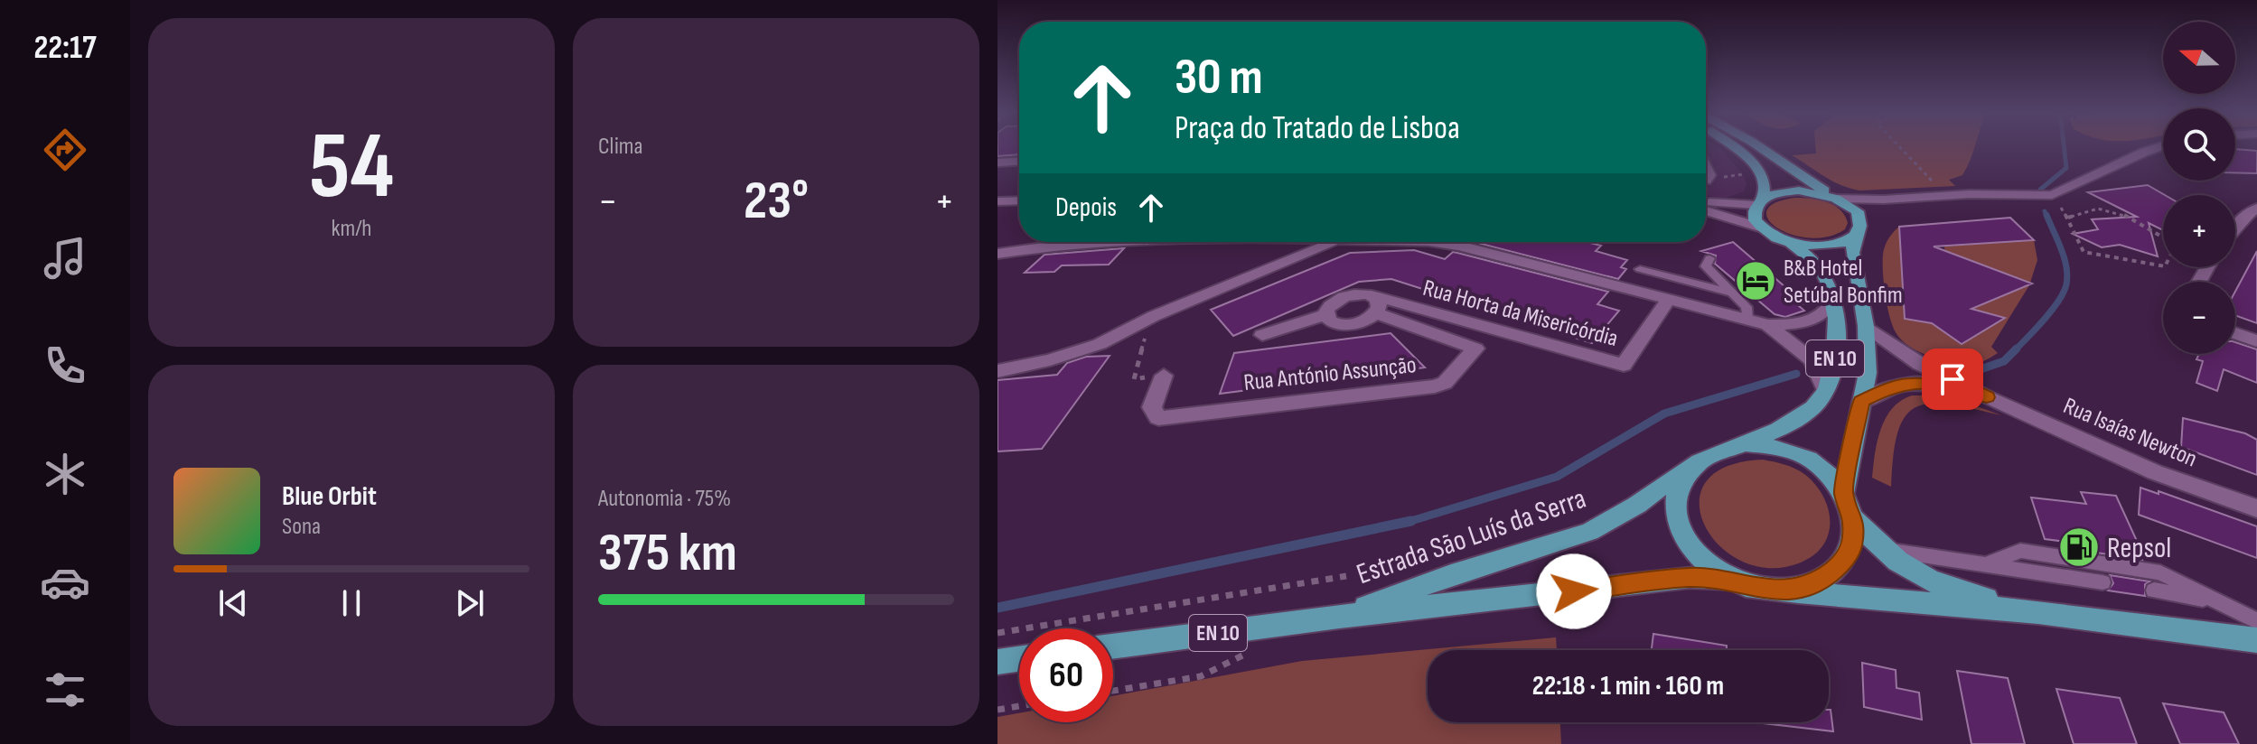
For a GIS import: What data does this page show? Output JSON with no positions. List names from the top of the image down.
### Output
{
  "streets": {
    "main road": ["EN 10", "Estrada São Luís da Serra"],
    "street": ["Rua Horta da Misericórdia", "Rua António Assunção", "Rua Isaías Newton"]
  },
  "crossings": [
    ["Rua Horta da Misericórdia", "Rua António Assunção"],
    ["EN 10", "Rua Isaías Newton"],
    ["EN 10", "Estrada São Luís da Serra"]
  ],
  "places": {
    "hotel": ["B&B Hotel Setúbal Bonfim"],
    "fuel station": ["Repsol"]
  },
  "north": "left",
  "page": {
    "tabs": "22:17",
    "tile": [
      ["54", "km/h"],
      "Clima",
      ["Autonomia · 75%", "375 km"]
    ],
    "map_buttons": ["+", "−"],
    "turn": ["30 m", "Praça do Tratado de Lisboa"],
    "heat": ["−", "23°", "+"],
    "then": "Depois",
    "song": ["Blue Orbit", "Sona"],
    "limit": "60",
    "trip": "22:18 · 1 min · 160 m"
  }
}
